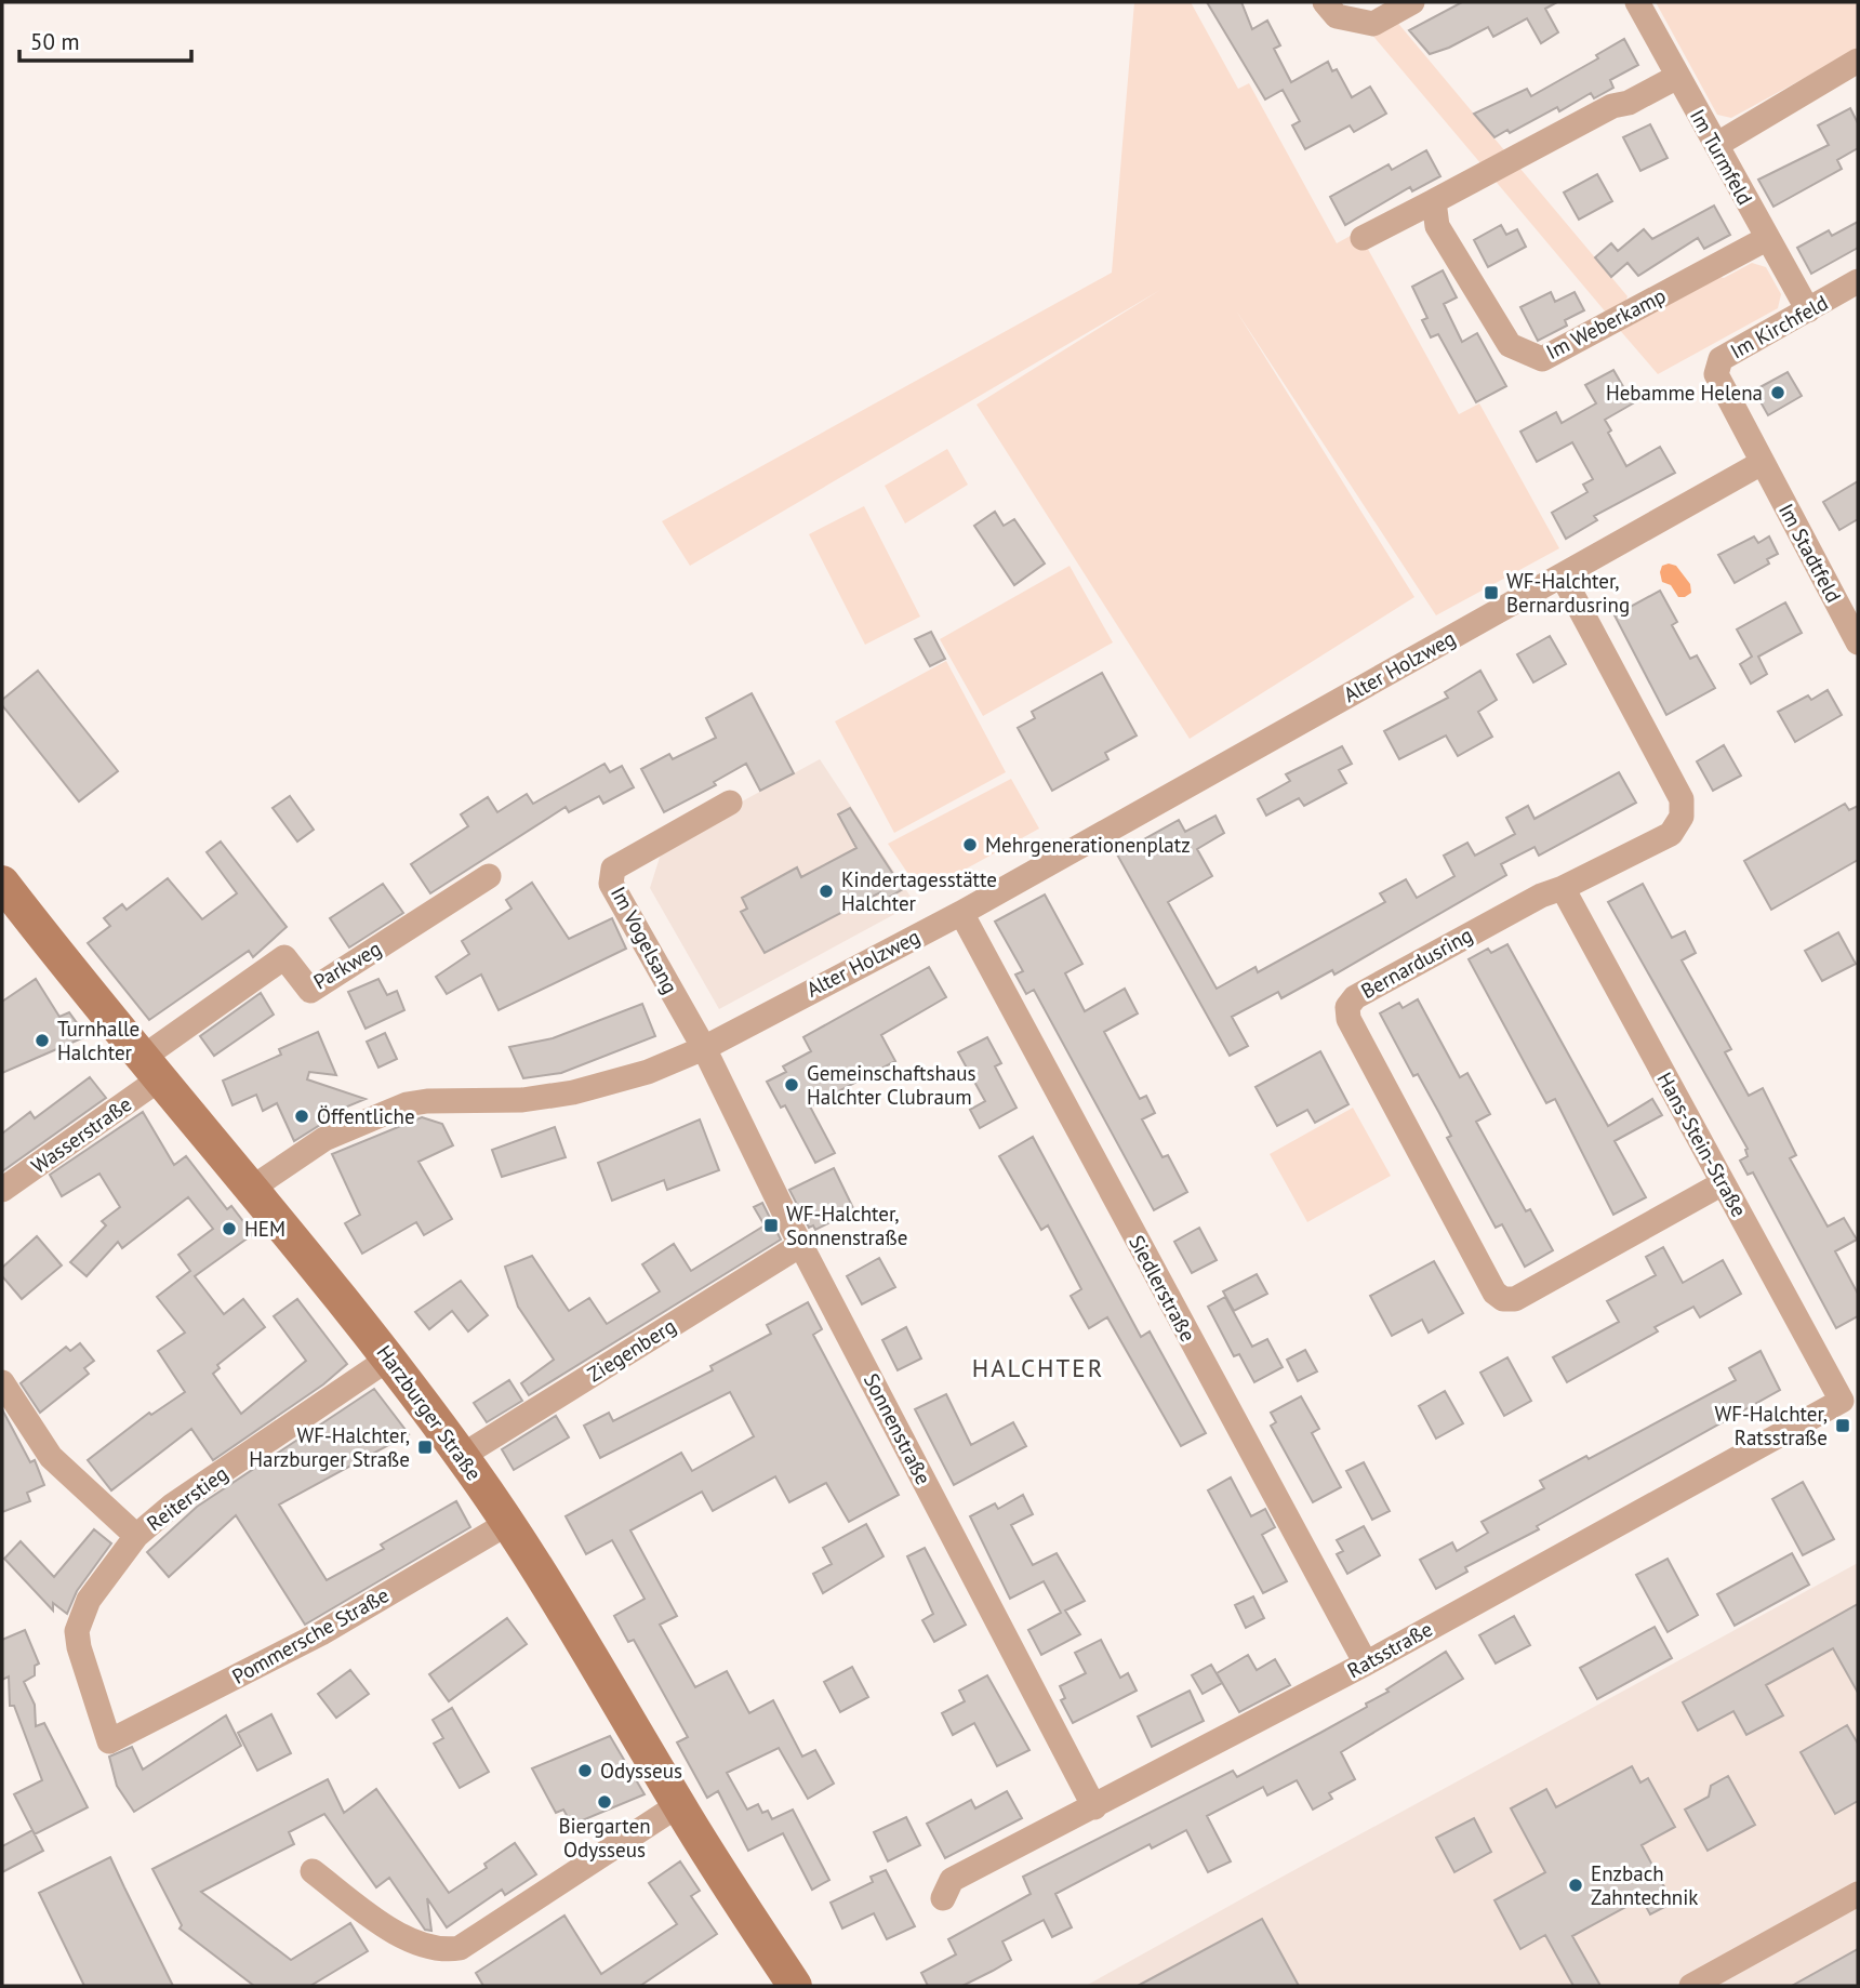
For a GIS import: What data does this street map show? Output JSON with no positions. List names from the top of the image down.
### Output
{
  "streets": {
    "main road": ["Harzburger Straße"],
    "street": [
      "Im Turmfeld",
      "Im Weberkamp",
      "Im Kirchfeld",
      "Im Stadtfeld",
      "Alter Holzweg",
      "Im Vogelsang",
      "Bernardusring",
      "Parkweg",
      "Wasserstraße",
      "Hans-Stein-Straße",
      "Siedlerstraße",
      "Ziegenberg",
      "Sonnenstraße",
      "Reiterstieg",
      "Pommersche Straße",
      "Ratsstraße"
    ]
  },
  "crossings": [
    ["Im Turmfeld", "Im Weberkamp"],
    ["Im Turmfeld", "Im Kirchfeld"],
    ["Im Kirchfeld", "Im Stadtfeld"],
    ["Im Kirchfeld", "Alter Holzweg"],
    ["Im Stadtfeld", "Alter Holzweg"],
    ["Alter Holzweg", "Im Vogelsang"],
    ["Alter Holzweg", "Bernardusring"],
    ["Alter Holzweg", "Siedlerstraße"],
    ["Alter Holzweg", "Harzburger Straße"],
    ["Alter Holzweg", "Sonnenstraße"],
    ["Im Vogelsang", "Sonnenstraße"],
    ["Bernardusring", "Hans-Stein-Straße"],
    ["Parkweg", "Wasserstraße"],
    ["Parkweg", "Harzburger Straße"],
    ["Wasserstraße", "Harzburger Straße"],
    ["Hans-Stein-Straße", "Ratsstraße"],
    ["Siedlerstraße", "Ratsstraße"],
    ["Ziegenberg", "Harzburger Straße"],
    ["Ziegenberg", "Sonnenstraße"],
    ["Harzburger Straße", "Reiterstieg"],
    ["Harzburger Straße", "Pommersche Straße"],
    ["Sonnenstraße", "Ratsstraße"],
    ["Reiterstieg", "Pommersche Straße"]
  ],
  "districts": ["HALCHTER"],
  "places": {
    "other": [
      "Hebamme Helena",
      "Mehrgenerationenplatz",
      "Kindertagesstätte Halchter",
      "Turnhalle Halchter",
      "Gemeinschaftshaus Halchter Clubraum",
      "Öffentliche",
      "HEM",
      "Odysseus",
      "Biergarten Odysseus",
      "Enzbach Zahntechnik"
    ],
    "transit": [
      "WF-Halchter, Bernardusring",
      "WF-Halchter, Sonnenstraße",
      "WF-Halchter, Ratsstraße",
      "WF-Halchter, Harzburger Straße"
    ]
  },
  "scale_bar": "50 m"
}
